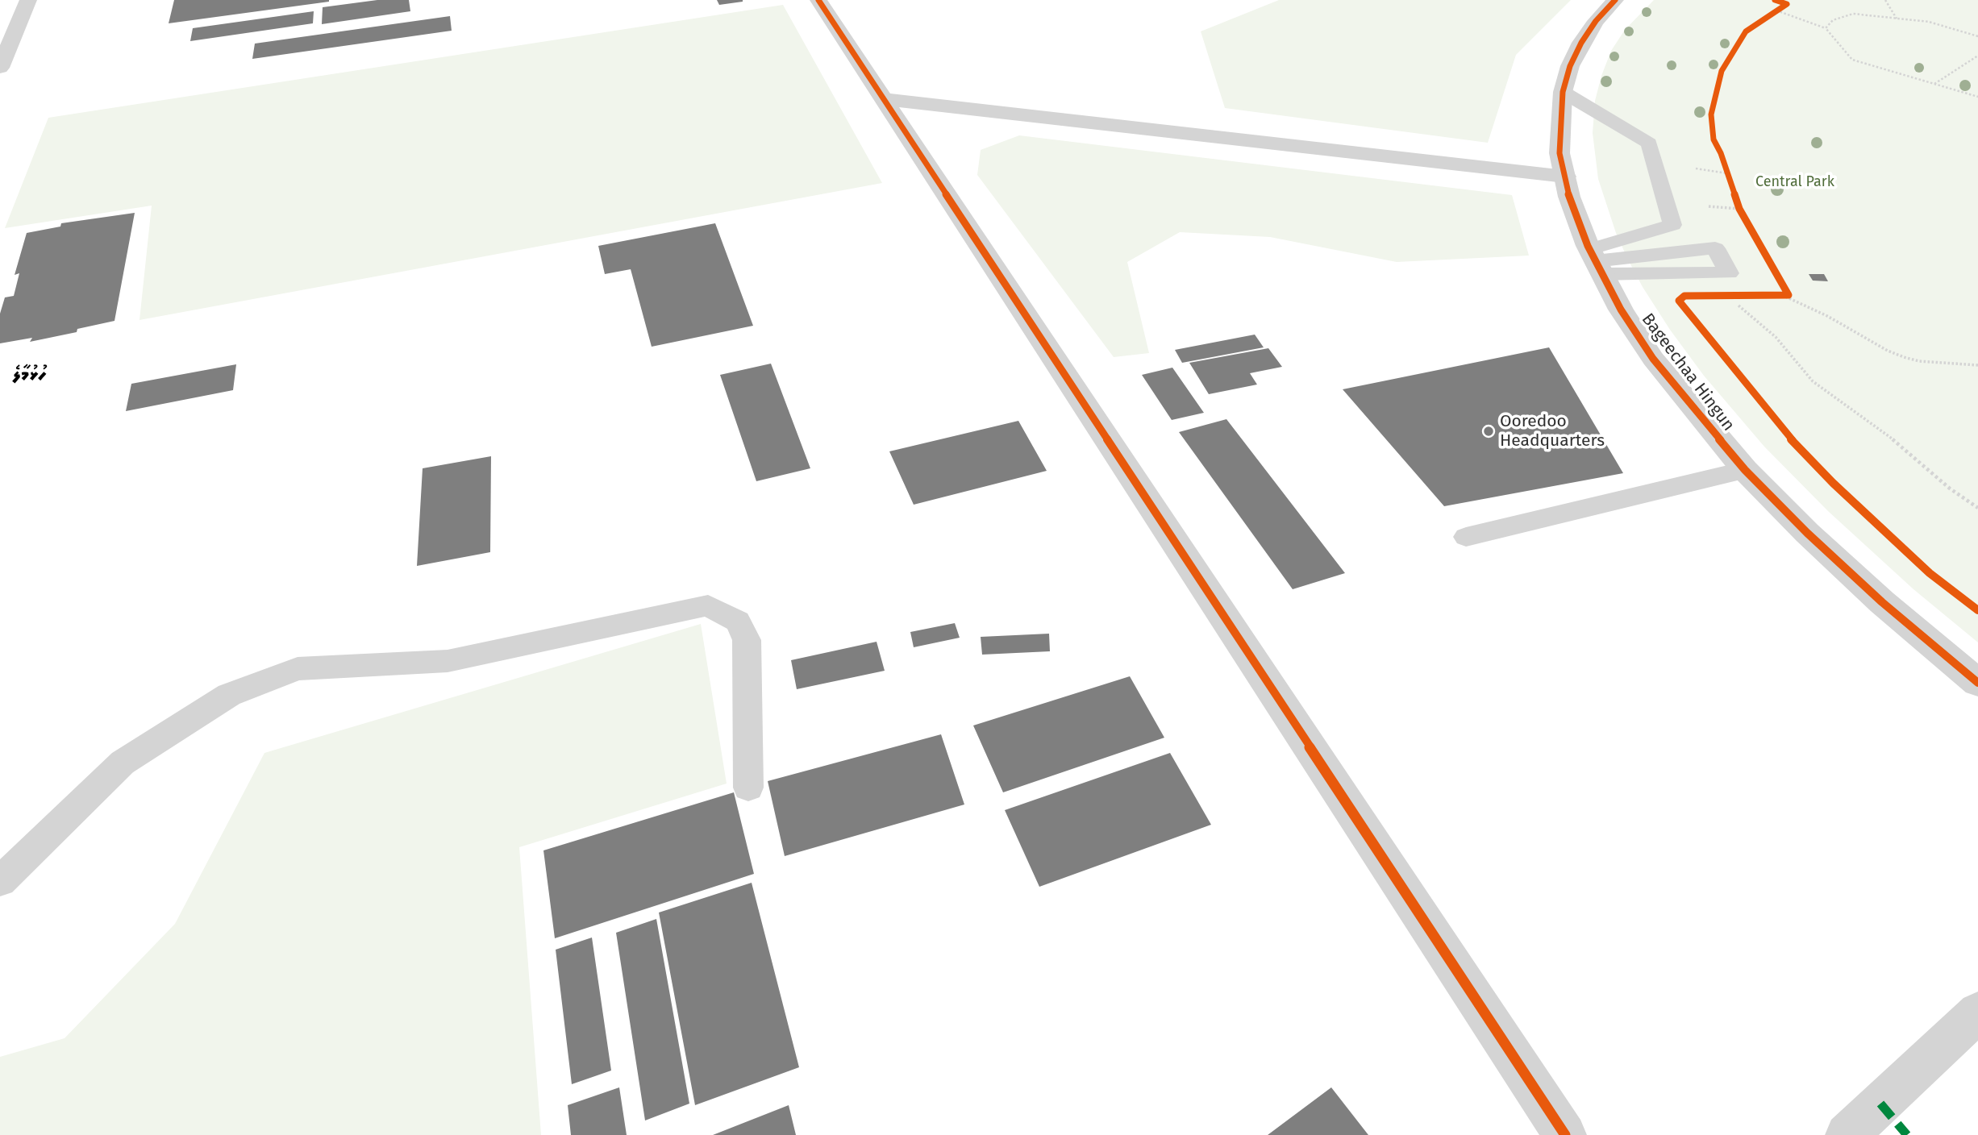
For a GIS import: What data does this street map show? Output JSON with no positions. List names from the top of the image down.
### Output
{
  "streets": {
    "street": ["Bageechaa Hingun"]
  },
  "districts": ["ހުޅުމާލެ"],
  "parks": ["Central Park"],
  "places": ["Ooredoo Headquarters"]
}
